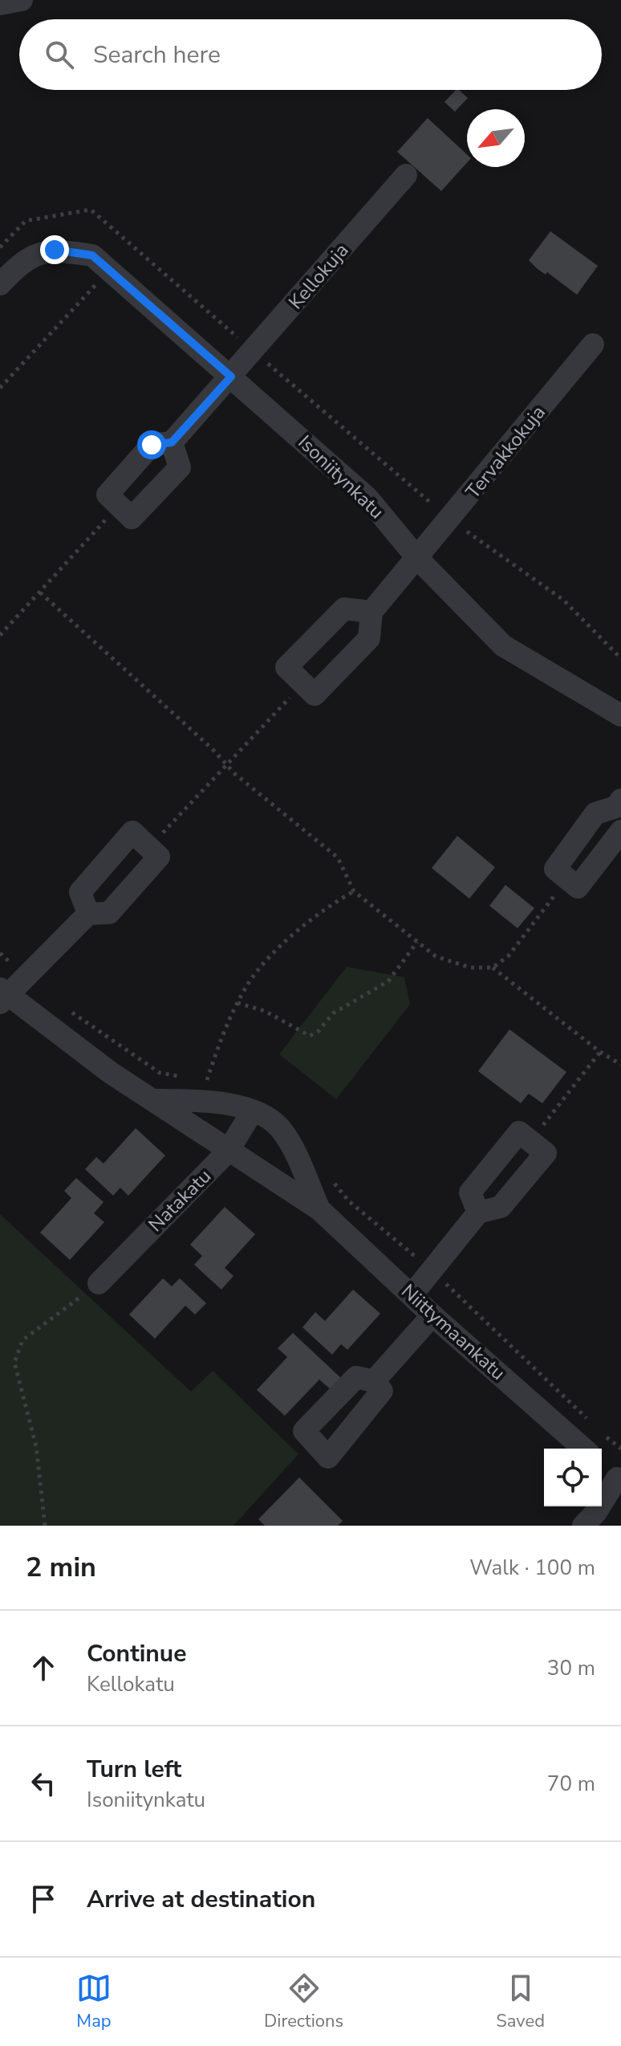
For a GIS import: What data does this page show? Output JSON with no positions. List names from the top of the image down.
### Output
{
  "streets": {
    "street": [
      "Kellokuja",
      "Tervakkokuja",
      "Isoniitynkatu",
      "Natakatu",
      "Niittymaankatu"
    ]
  },
  "crossings": [
    ["Kellokuja", "Isoniitynkatu"],
    ["Tervakkokuja", "Isoniitynkatu"],
    ["Natakatu", "Niittymaankatu"]
  ],
  "north": "bottom left",
  "page": {
    "search": "Search here",
    "heading": ["2 min", "Walk · 100 m"],
    "list": [
      ["Continue", "Kellokatu", "30 m"],
      ["Turn left", "Isoniitynkatu", "70 m"],
      "Arrive at destination"
    ],
    "nav": ["Map", "Directions", "Saved"]
  }
}
